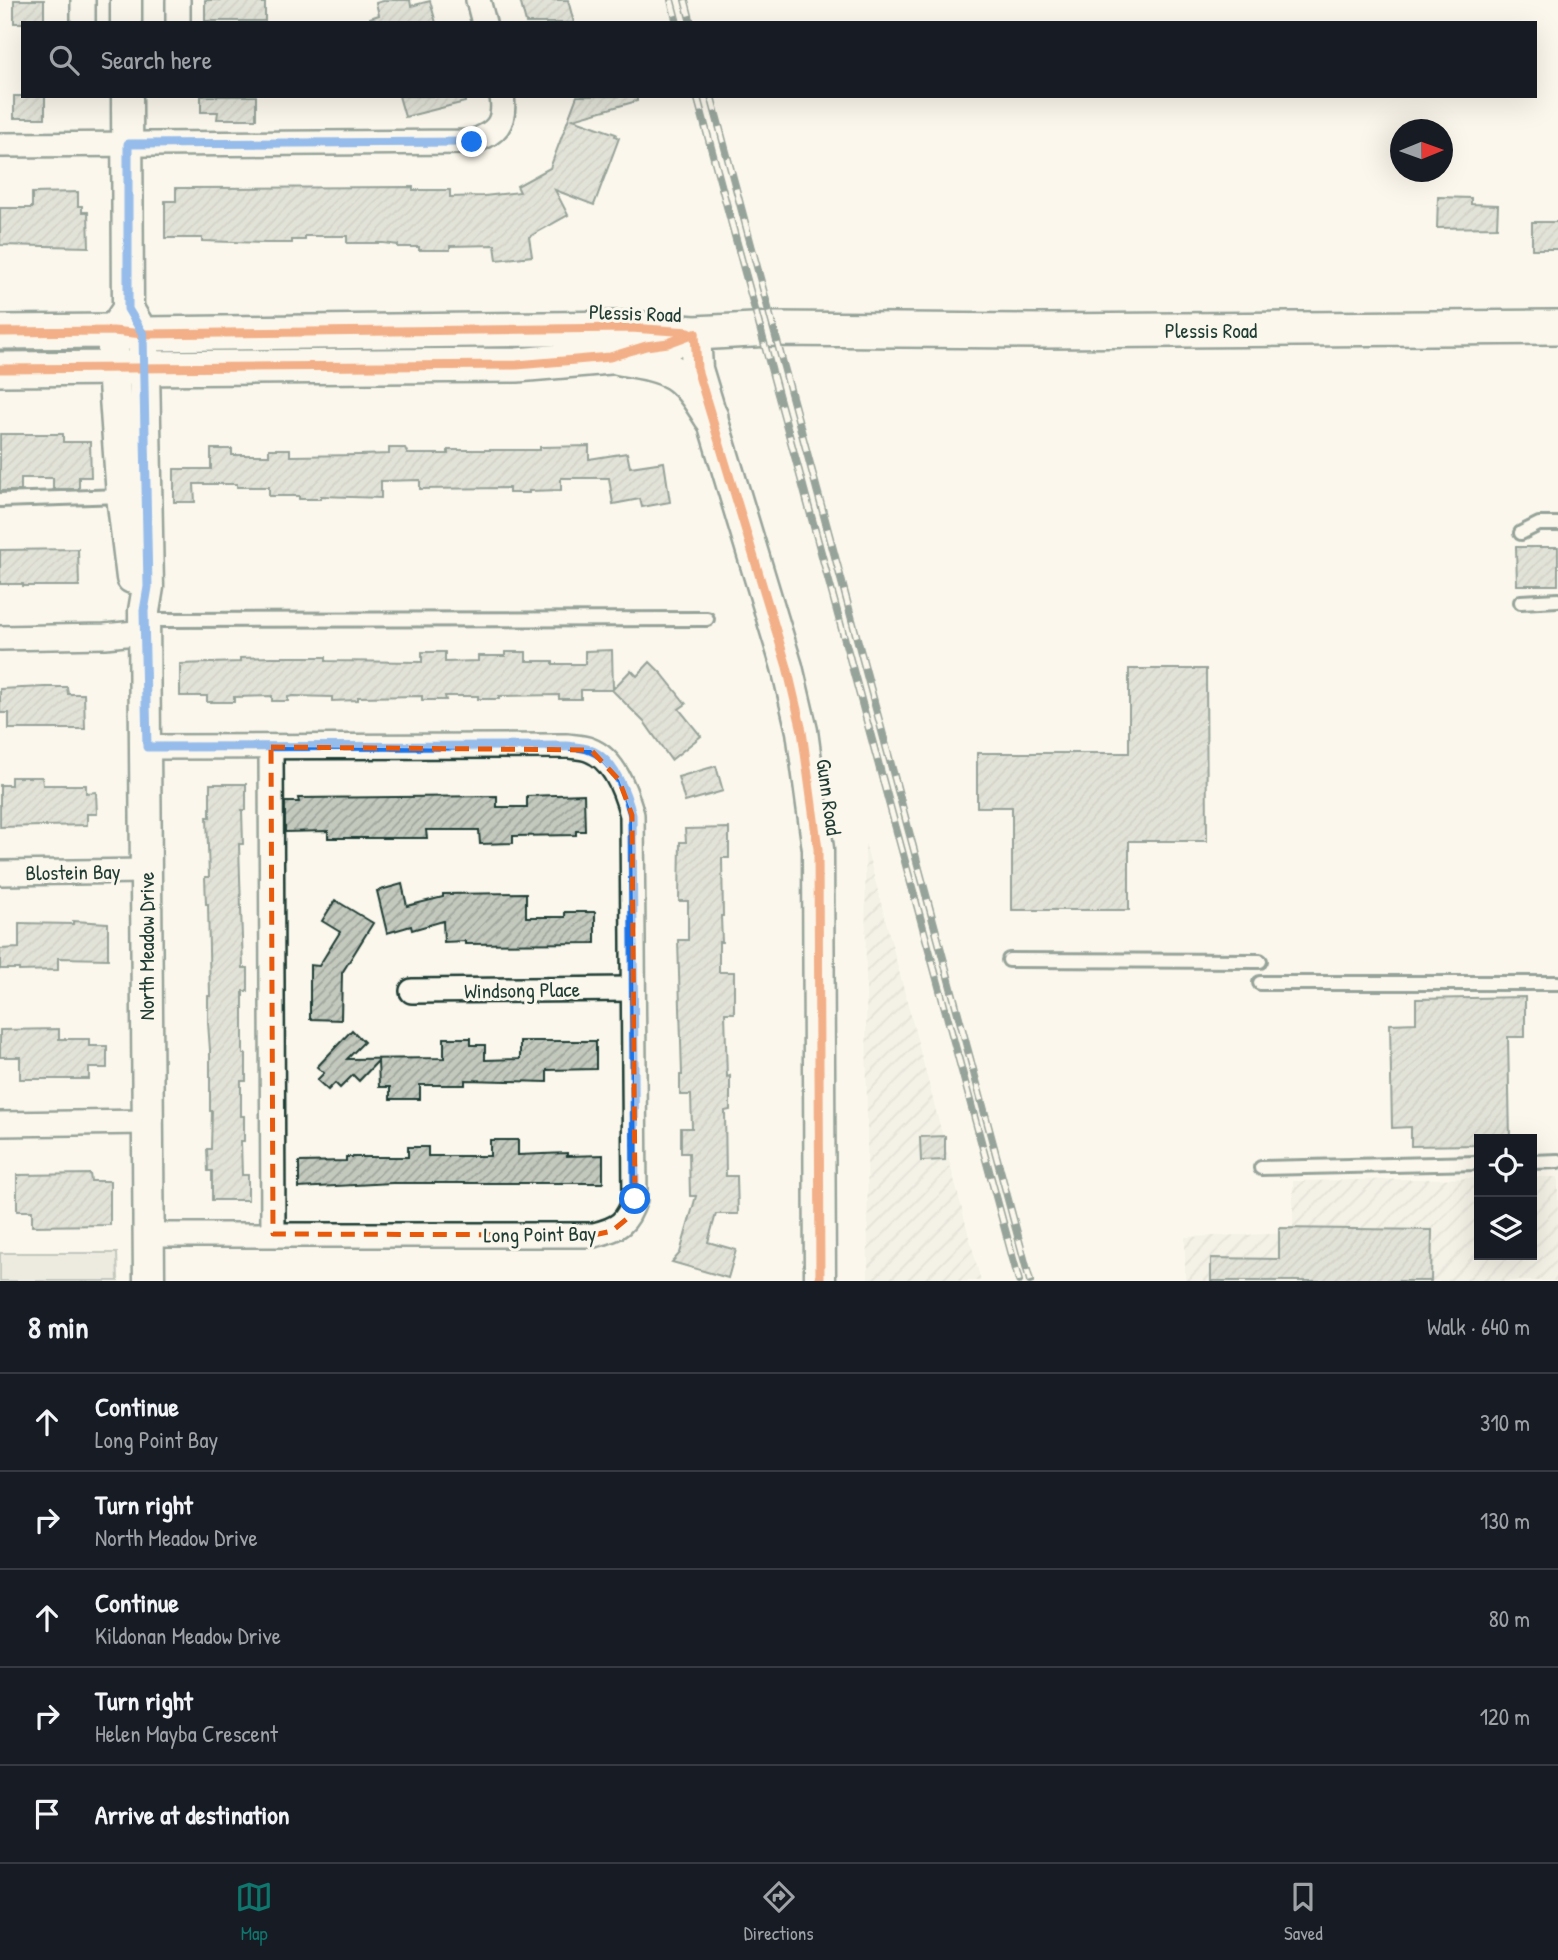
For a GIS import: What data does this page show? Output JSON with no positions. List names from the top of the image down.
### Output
{
  "streets": {
    "main road": ["Plessis Road"],
    "street": [
      "Gunn Road",
      "Blostein Bay",
      "North Meadow Drive",
      "Windsong Place",
      "Long Point Bay"
    ]
  },
  "crossings": [
    ["Plessis Road", "Gunn Road"],
    ["Plessis Road", "North Meadow Drive"],
    ["Blostein Bay", "North Meadow Drive"],
    ["North Meadow Drive", "Long Point Bay"],
    ["Windsong Place", "Long Point Bay"]
  ],
  "north": "right",
  "page": {
    "search": "Search here",
    "heading": ["8 min", "Walk · 640 m"],
    "list": [
      ["Continue", "Long Point Bay", "310 m"],
      ["Turn right", "North Meadow Drive", "130 m"],
      ["Continue", "Kildonan Meadow Drive", "80 m"],
      ["Turn right", "Helen Mayba Crescent", "120 m"],
      "Arrive at destination"
    ],
    "nav": ["Map", "Directions", "Saved"]
  }
}
